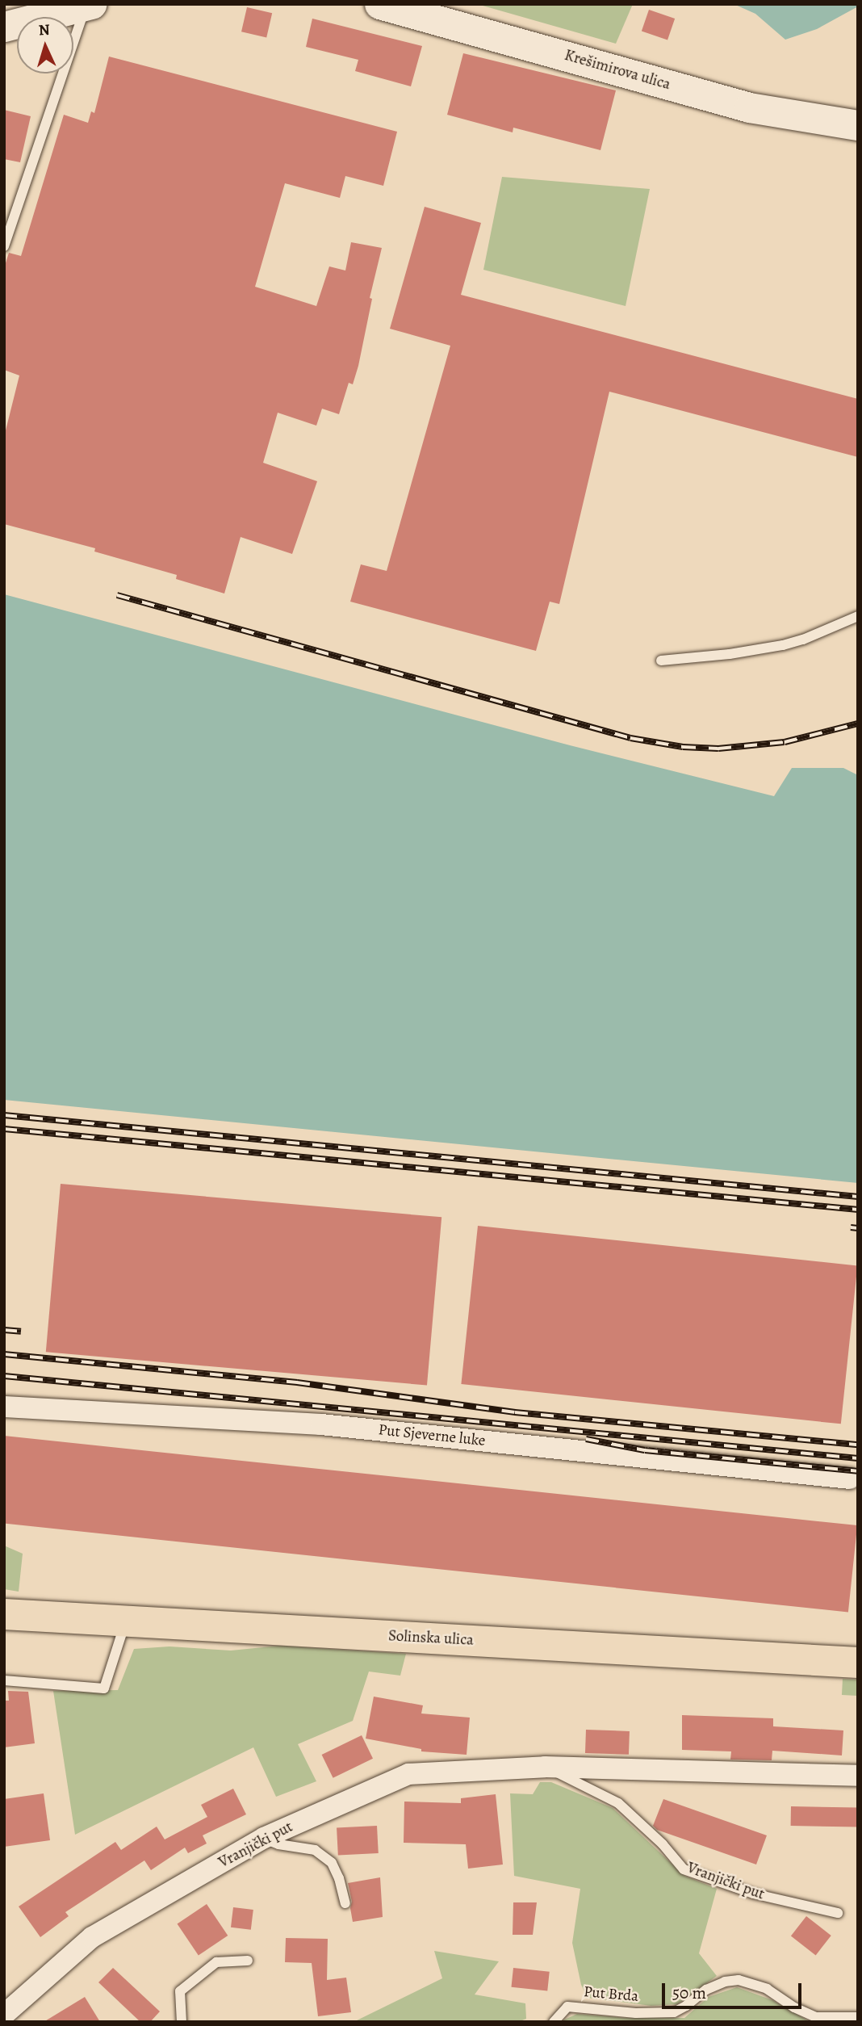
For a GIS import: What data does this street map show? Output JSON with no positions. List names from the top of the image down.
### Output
{
  "streets": {
    "main road": ["Krešimirova ulica", "Solinska ulica"],
    "street": ["Put Sjeverne luke", "Vranjički put"],
    "lane": ["Put Brda"]
  },
  "scale_bar": "50 m",
  "north": "top"
}
